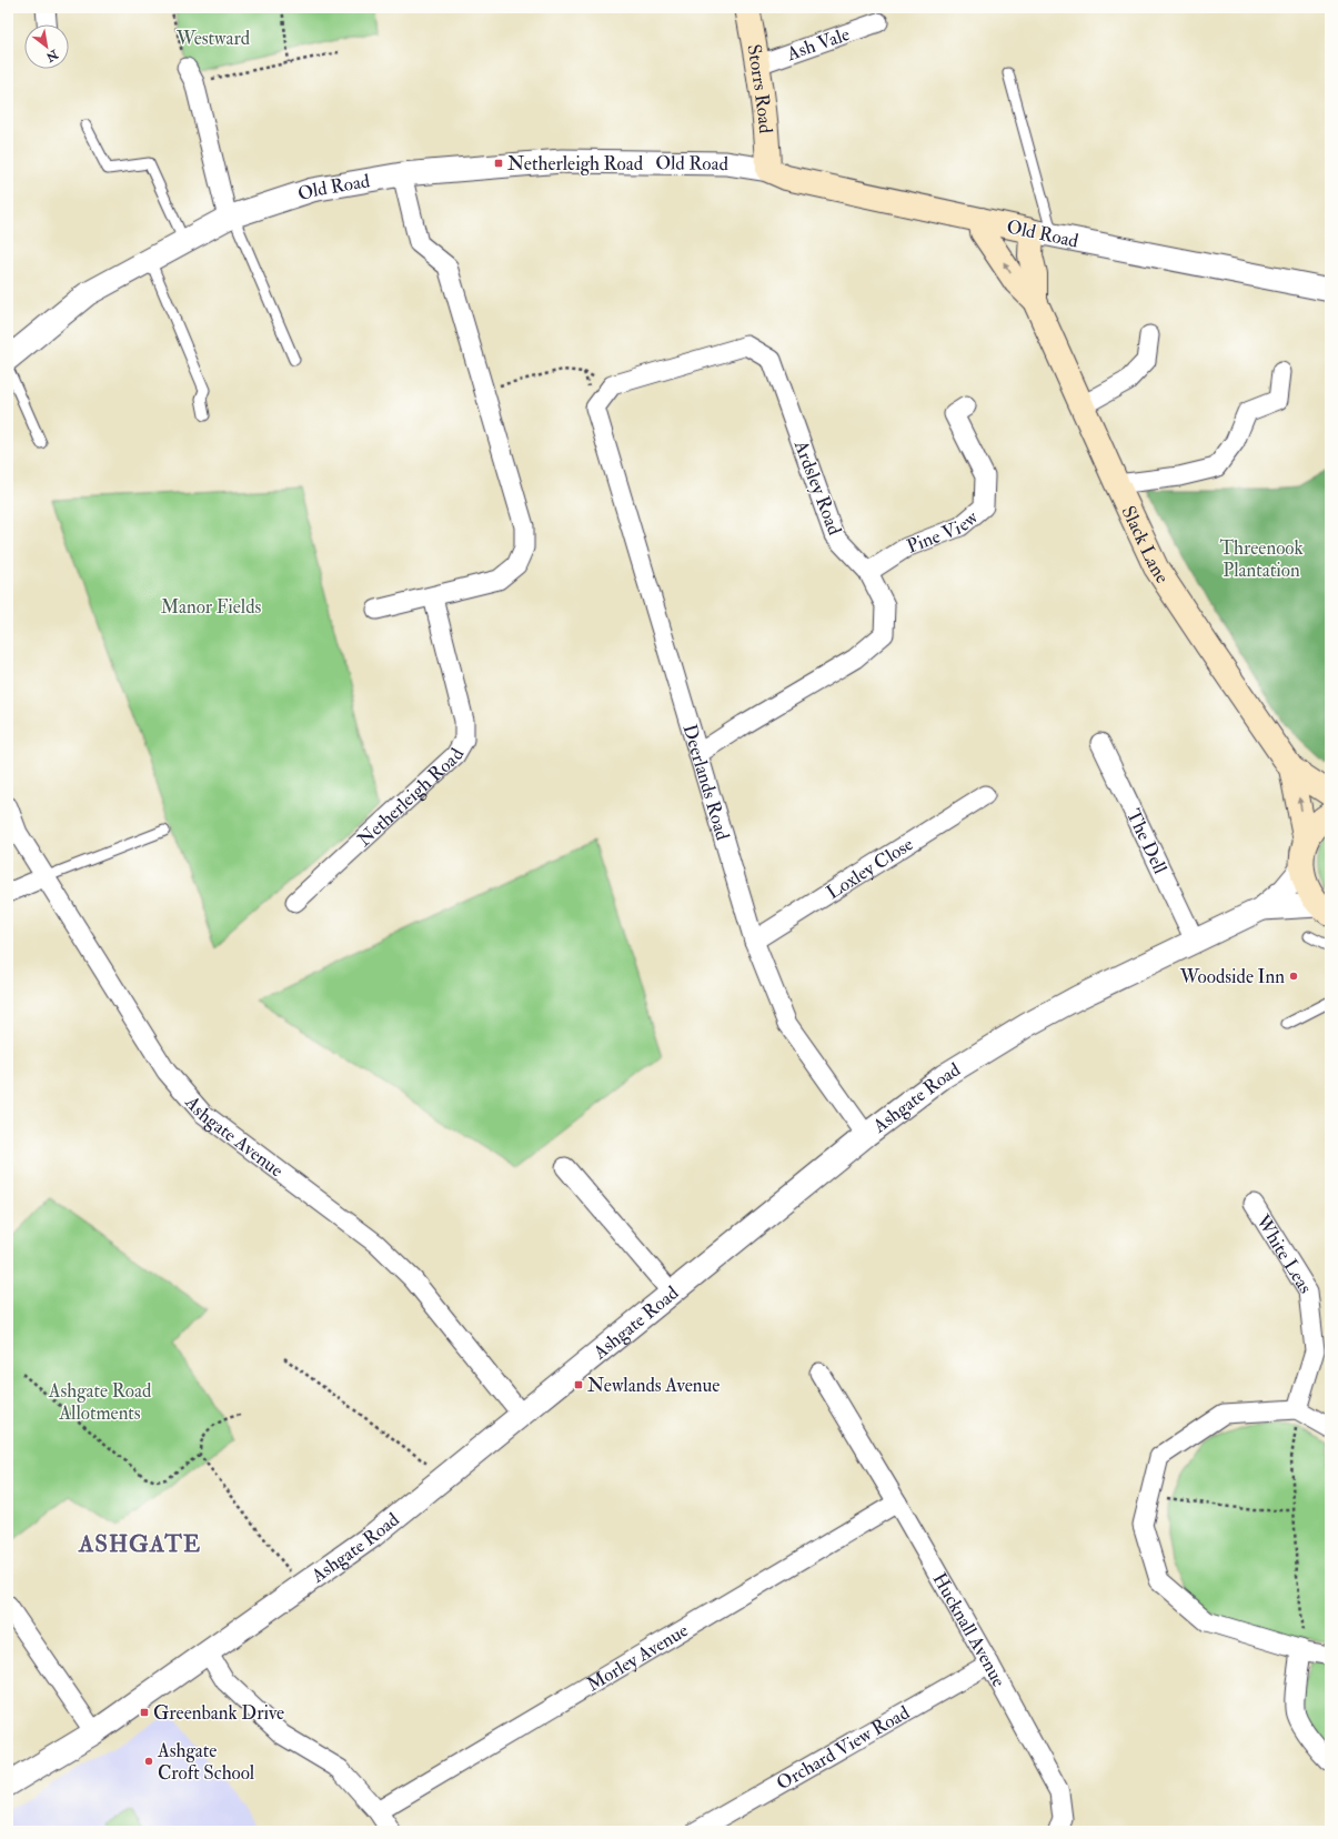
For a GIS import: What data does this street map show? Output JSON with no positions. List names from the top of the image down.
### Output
{
  "streets": {
    "main road": ["Storrs Road", "Old Road", "Slack Lane"],
    "street": [
      "Ash Vale",
      "Ardsley Road",
      "Pine View",
      "Deerlands Road",
      "Netherleigh Road",
      "The Dell",
      "Loxley Close",
      "Ashgate Road",
      "Ashgate Avenue",
      "White Leas",
      "Hucknall Avenue",
      "Morley Avenue",
      "Orchard View Road"
    ]
  },
  "crossings": [
    ["Ash Vale", "Storrs Road"],
    ["Storrs Road", "Old Road"],
    ["Old Road", "Slack Lane"],
    ["Ardsley Road", "Pine View"],
    ["Ardsley Road", "Deerlands Road"],
    ["Deerlands Road", "Loxley Close"],
    ["Deerlands Road", "Ashgate Road"],
    ["The Dell", "Ashgate Road"],
    ["Ashgate Road", "Ashgate Avenue"],
    ["Hucknall Avenue", "Morley Avenue"],
    ["Hucknall Avenue", "Orchard View Road"]
  ],
  "districts": ["ASHGATE"],
  "parks": [
    "Westward",
    "Threenook Plantation",
    "Manor Fields",
    "Ashgate Road Allotments"
  ],
  "places": {
    "transit": ["Netherleigh Road", "Newlands Avenue", "Greenbank Drive"],
    "other": ["Woodside Inn", "Ashgate Croft School"]
  },
  "north": "bottom right"
}
